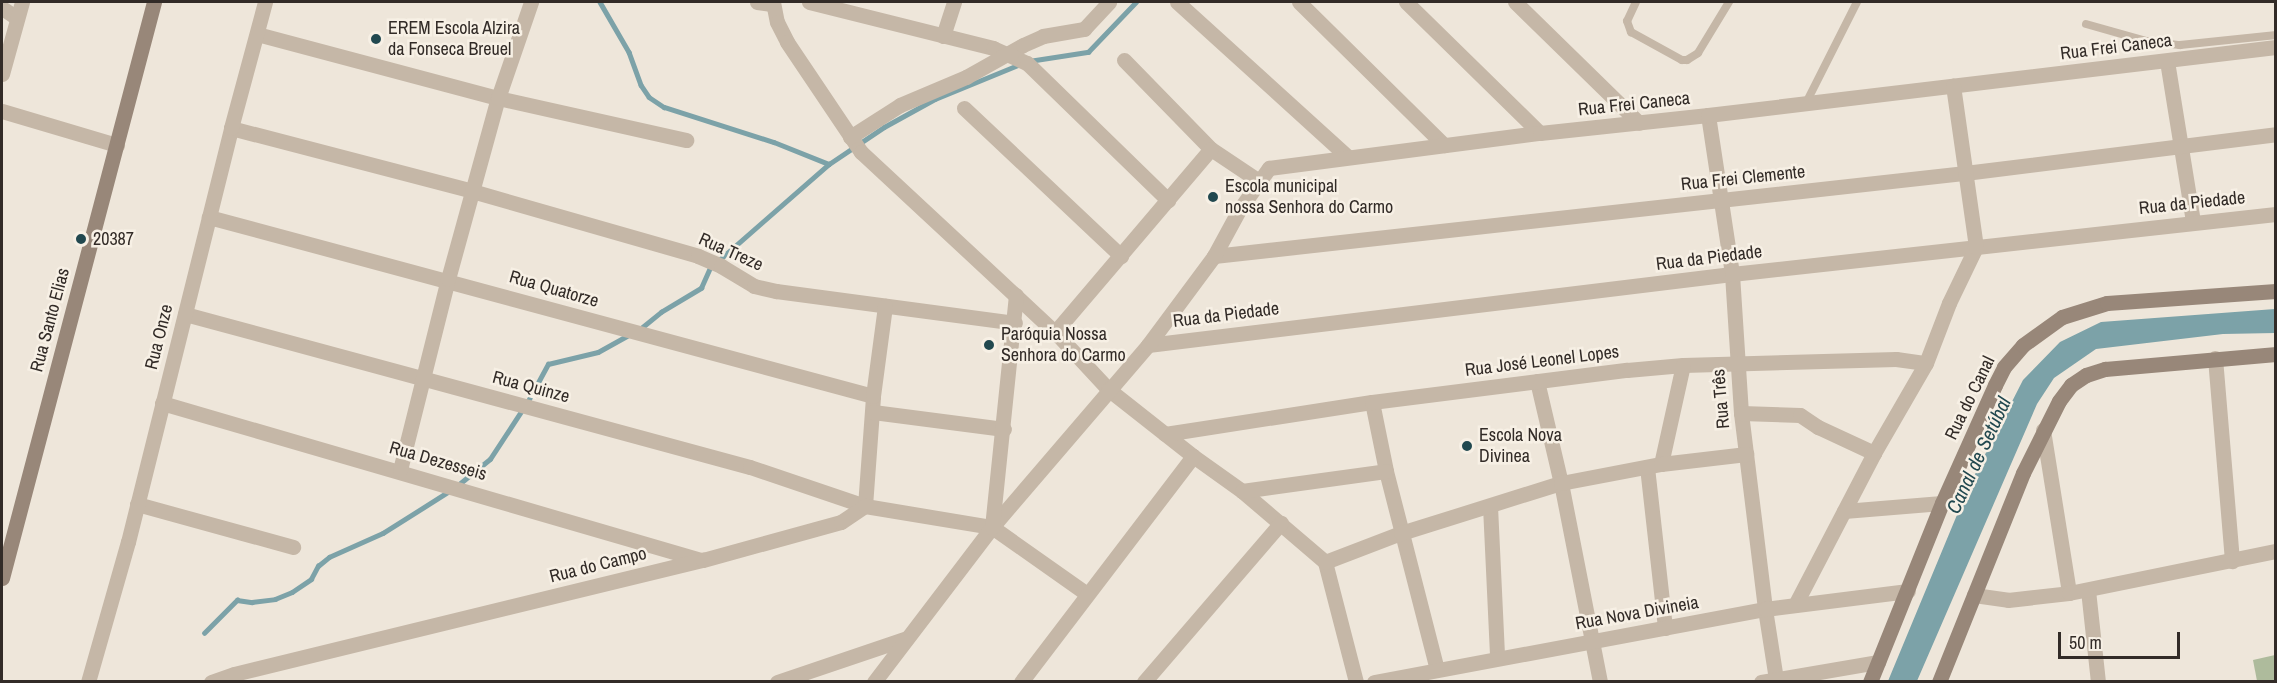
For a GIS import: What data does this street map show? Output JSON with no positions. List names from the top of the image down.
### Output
{
  "streets": {
    "street": [
      "Rua Frei Caneca",
      "Rua Frei Clemente",
      "Rua da Piedade",
      "Rua Treze",
      "Rua Quatorze",
      "Rua Santo Elias",
      "Rua Onze",
      "Rua José Leonel Lopes",
      "Rua Quinze",
      "Rua do Canal",
      "Rua Três",
      "Rua Dezesseis",
      "Rua do Campo",
      "Rua Nova Divineia"
    ]
  },
  "crossings": [
    ["Rua Frei Caneca", "Rua Frei Clemente"],
    ["Rua Frei Caneca", "Rua da Piedade"],
    ["Rua Frei Caneca", "Rua Três"],
    ["Rua Frei Clemente", "Rua Três"],
    ["Rua da Piedade", "Rua Três"],
    ["Rua Treze", "Rua Onze"],
    ["Rua Quatorze", "Rua Onze"],
    ["Rua Onze", "Rua Quinze"],
    ["Rua Onze", "Rua Dezesseis"],
    ["Rua José Leonel Lopes", "Rua Três"],
    ["Rua Quinze", "Rua do Campo"],
    ["Rua do Canal", "Rua Nova Divineia"],
    ["Rua Três", "Rua Nova Divineia"],
    ["Rua Dezesseis", "Rua do Campo"]
  ],
  "water": ["Canal de Setúbal"],
  "places": [
    "EREM Escola Alzira da Fonseca Breuel",
    "Escola municipal nossa Senhora do Carmo",
    "20387",
    "Paróquia Nossa Senhora do Carmo",
    "Escola Nova Divinea"
  ],
  "scale_bar": "50 m"
}
